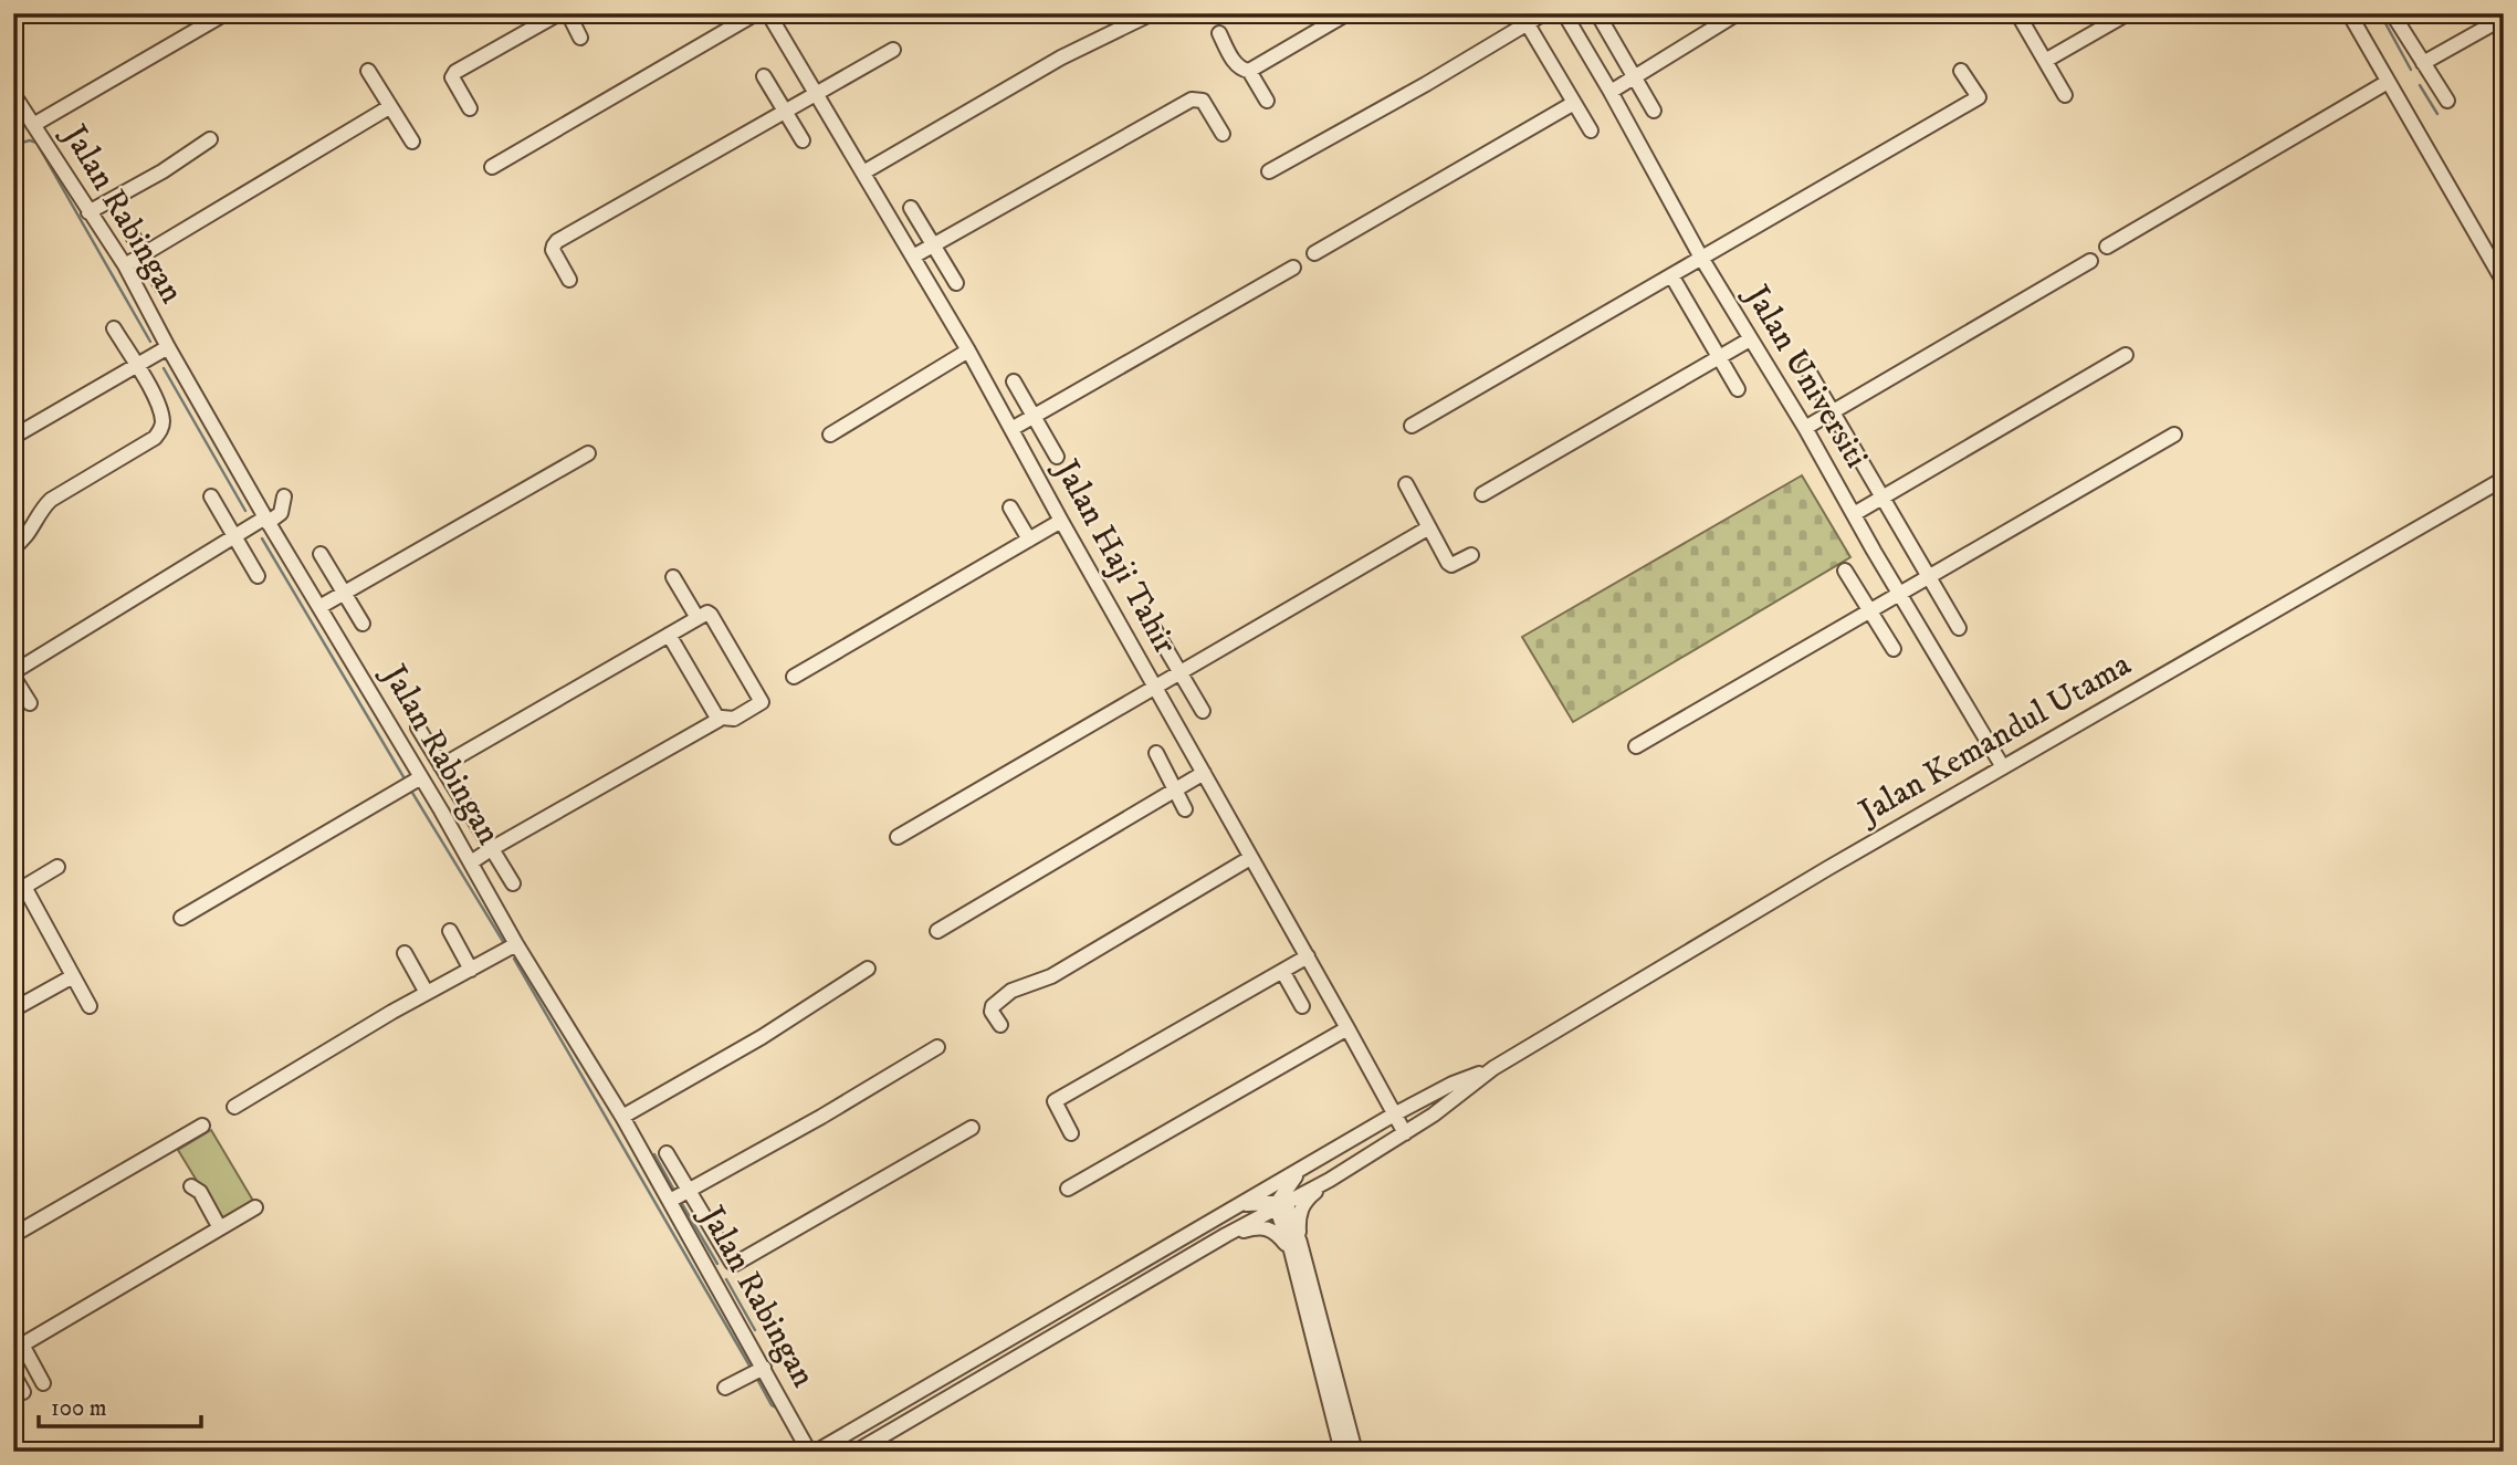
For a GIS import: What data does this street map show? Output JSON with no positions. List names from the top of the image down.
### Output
{
  "streets": {
    "street": [
      "Jalan Rabingan",
      "Jalan Universiti",
      "Jalan Haji Tahir",
      "Jalan Kemandul Utama"
    ]
  },
  "crossings": [
    ["Jalan Universiti", "Jalan Kemandul Utama"]
  ],
  "scale_bar": "100 m"
}
